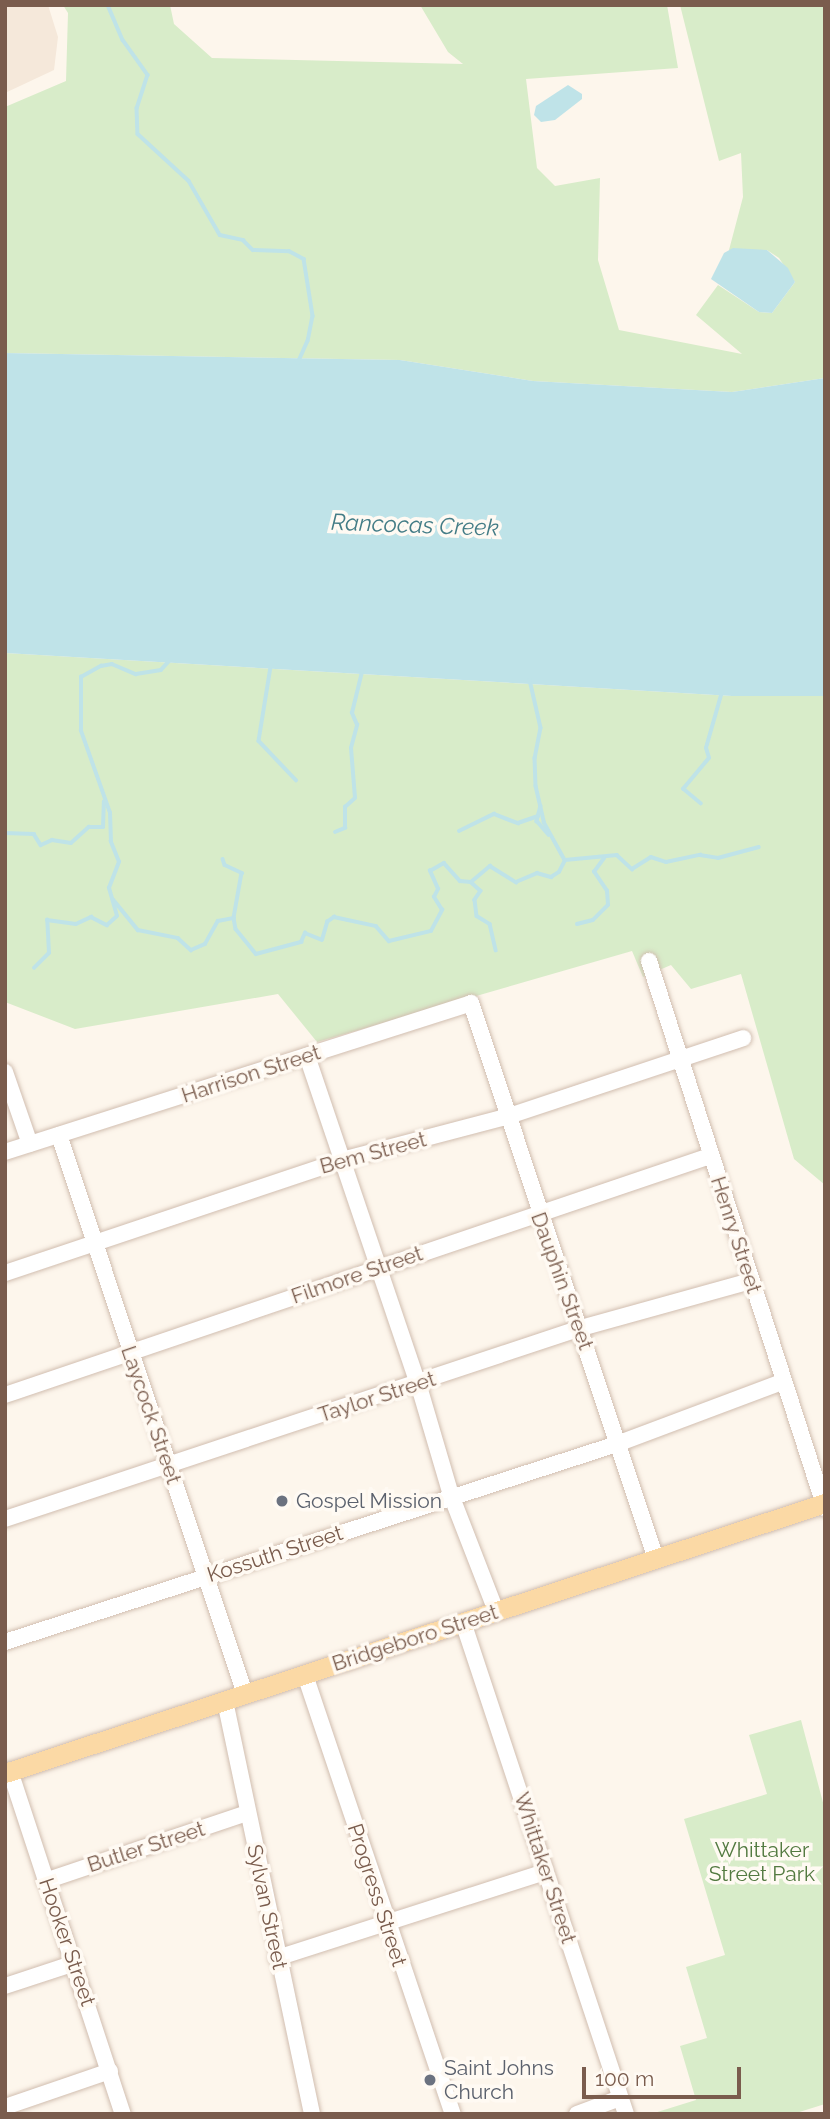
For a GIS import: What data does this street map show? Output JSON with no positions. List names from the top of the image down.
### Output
{
  "streets": {
    "main road": ["Bridgeboro Street"],
    "street": [
      "Harrison Street",
      "Bem Street",
      "Henry Street",
      "Filmore Street",
      "Dauphin Street",
      "Taylor Street",
      "Laycock Street",
      "Kossuth Street",
      "Butler Street",
      "Whittaker Street",
      "Progress Street",
      "Sylvan Street",
      "Hooker Street"
    ]
  },
  "crossings": [
    ["Harrison Street", "Dauphin Street"],
    ["Harrison Street", "Laycock Street"],
    ["Bem Street", "Henry Street"],
    ["Bem Street", "Dauphin Street"],
    ["Bem Street", "Laycock Street"],
    ["Henry Street", "Filmore Street"],
    ["Henry Street", "Taylor Street"],
    ["Henry Street", "Kossuth Street"],
    ["Henry Street", "Bridgeboro Street"],
    ["Filmore Street", "Dauphin Street"],
    ["Filmore Street", "Laycock Street"],
    ["Dauphin Street", "Taylor Street"],
    ["Dauphin Street", "Kossuth Street"],
    ["Dauphin Street", "Bridgeboro Street"],
    ["Taylor Street", "Laycock Street"],
    ["Laycock Street", "Kossuth Street"],
    ["Laycock Street", "Bridgeboro Street"],
    ["Bridgeboro Street", "Whittaker Street"],
    ["Bridgeboro Street", "Progress Street"],
    ["Bridgeboro Street", "Sylvan Street"],
    ["Bridgeboro Street", "Hooker Street"],
    ["Butler Street", "Sylvan Street"],
    ["Butler Street", "Hooker Street"]
  ],
  "water": ["Rancocas Creek"],
  "parks": ["Whittaker Street Park"],
  "places": ["Gospel Mission", "Saint Johns Church"],
  "scale_bar": "100 m"
}
